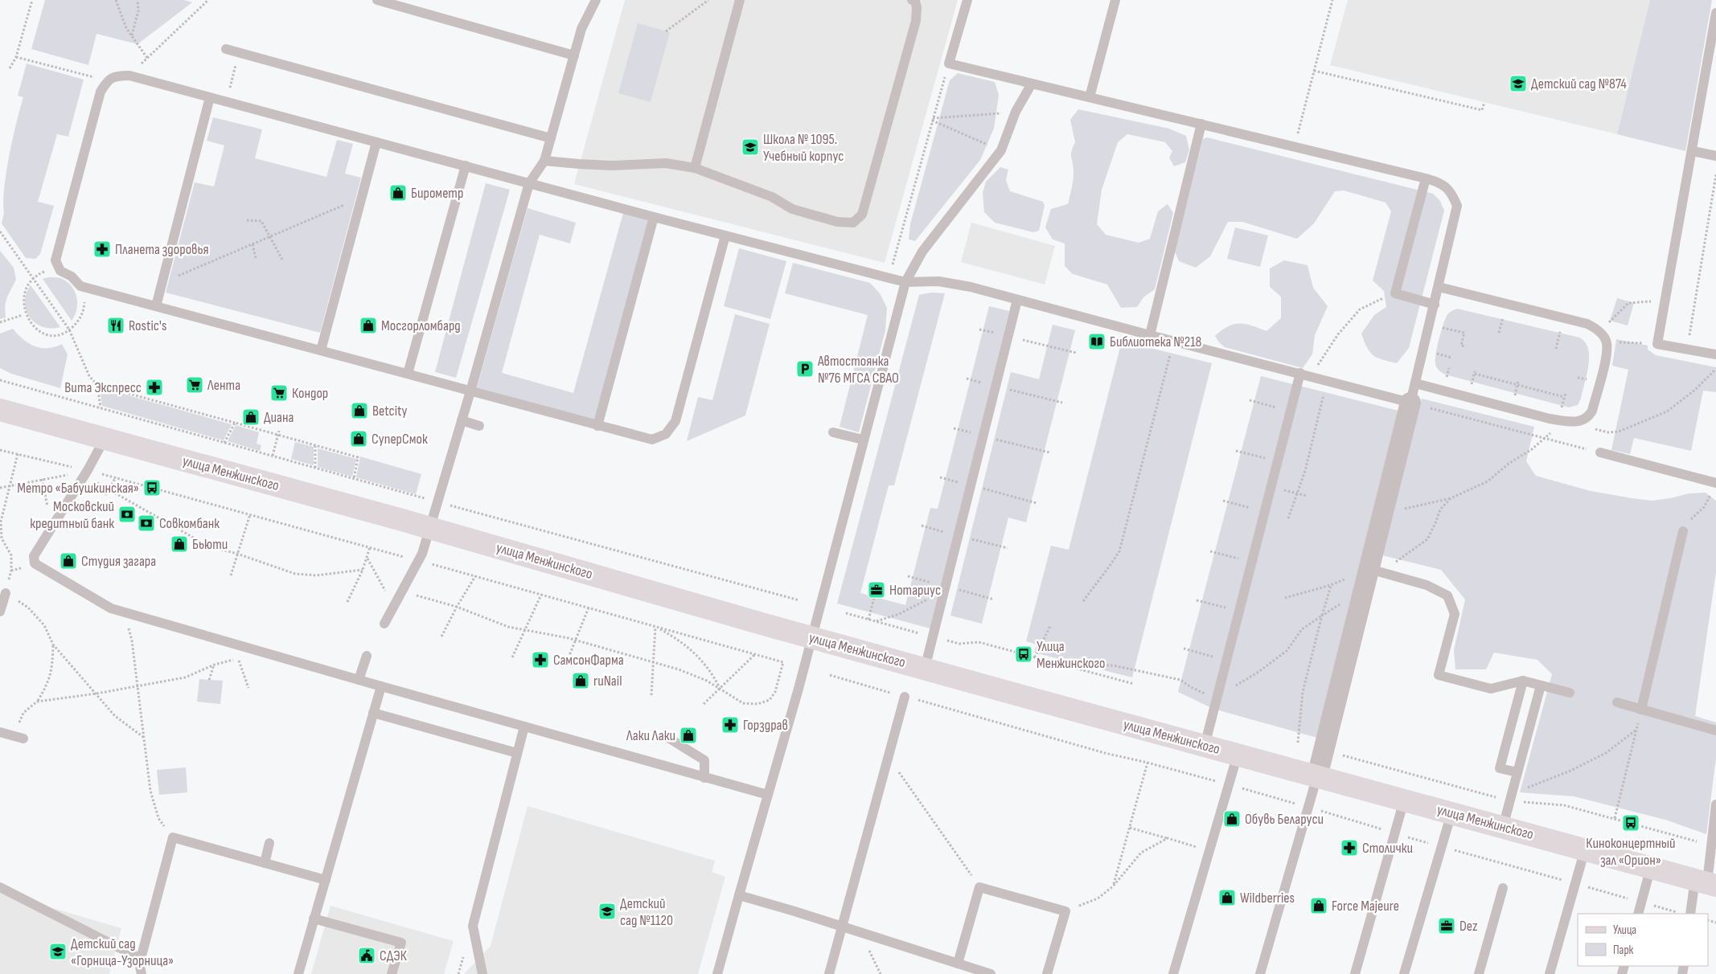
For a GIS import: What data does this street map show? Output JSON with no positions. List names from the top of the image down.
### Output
{
  "streets": {
    "main road": ["улица Менжинского"]
  },
  "places": {
    "school or university": [
      "Детский сад №874",
      "Школа № 1095. Учебный корпус",
      "Детский сад №1120",
      "Детский сад «Горница-Узорница»"
    ],
    "shop": [
      "Бирометр",
      "Мосгорломбард",
      "Betcity",
      "Диана",
      "СуперСмок",
      "Бьюти",
      "Студия загара",
      "ruNail",
      "Лаки Лаки",
      "Обувь Беларуси",
      "Wildberries",
      "Force Majeure"
    ],
    "pharmacy": [
      "Планета здоровья",
      "Вита Экспресс",
      "СамсонФарма",
      "Горздрав",
      "Столички"
    ],
    "restaurant": ["Rostic's"],
    "library": ["Библиотека №218"],
    "parking": ["Автостоянка №76 МГСА СВАО"],
    "supermarket": ["Лента", "Кондор"],
    "bus stop": ["Метро «Бабушкинская»", "Улица Менжинского", "Киноконцертный зал «Орион»"],
    "bank": ["Московский кредитный банк", "Совкомбанк"],
    "office": ["Нотариус", "Dez"],
    "public building": ["СДЭК"]
  },
  "legend": ["Улица", "Парк"]
}
